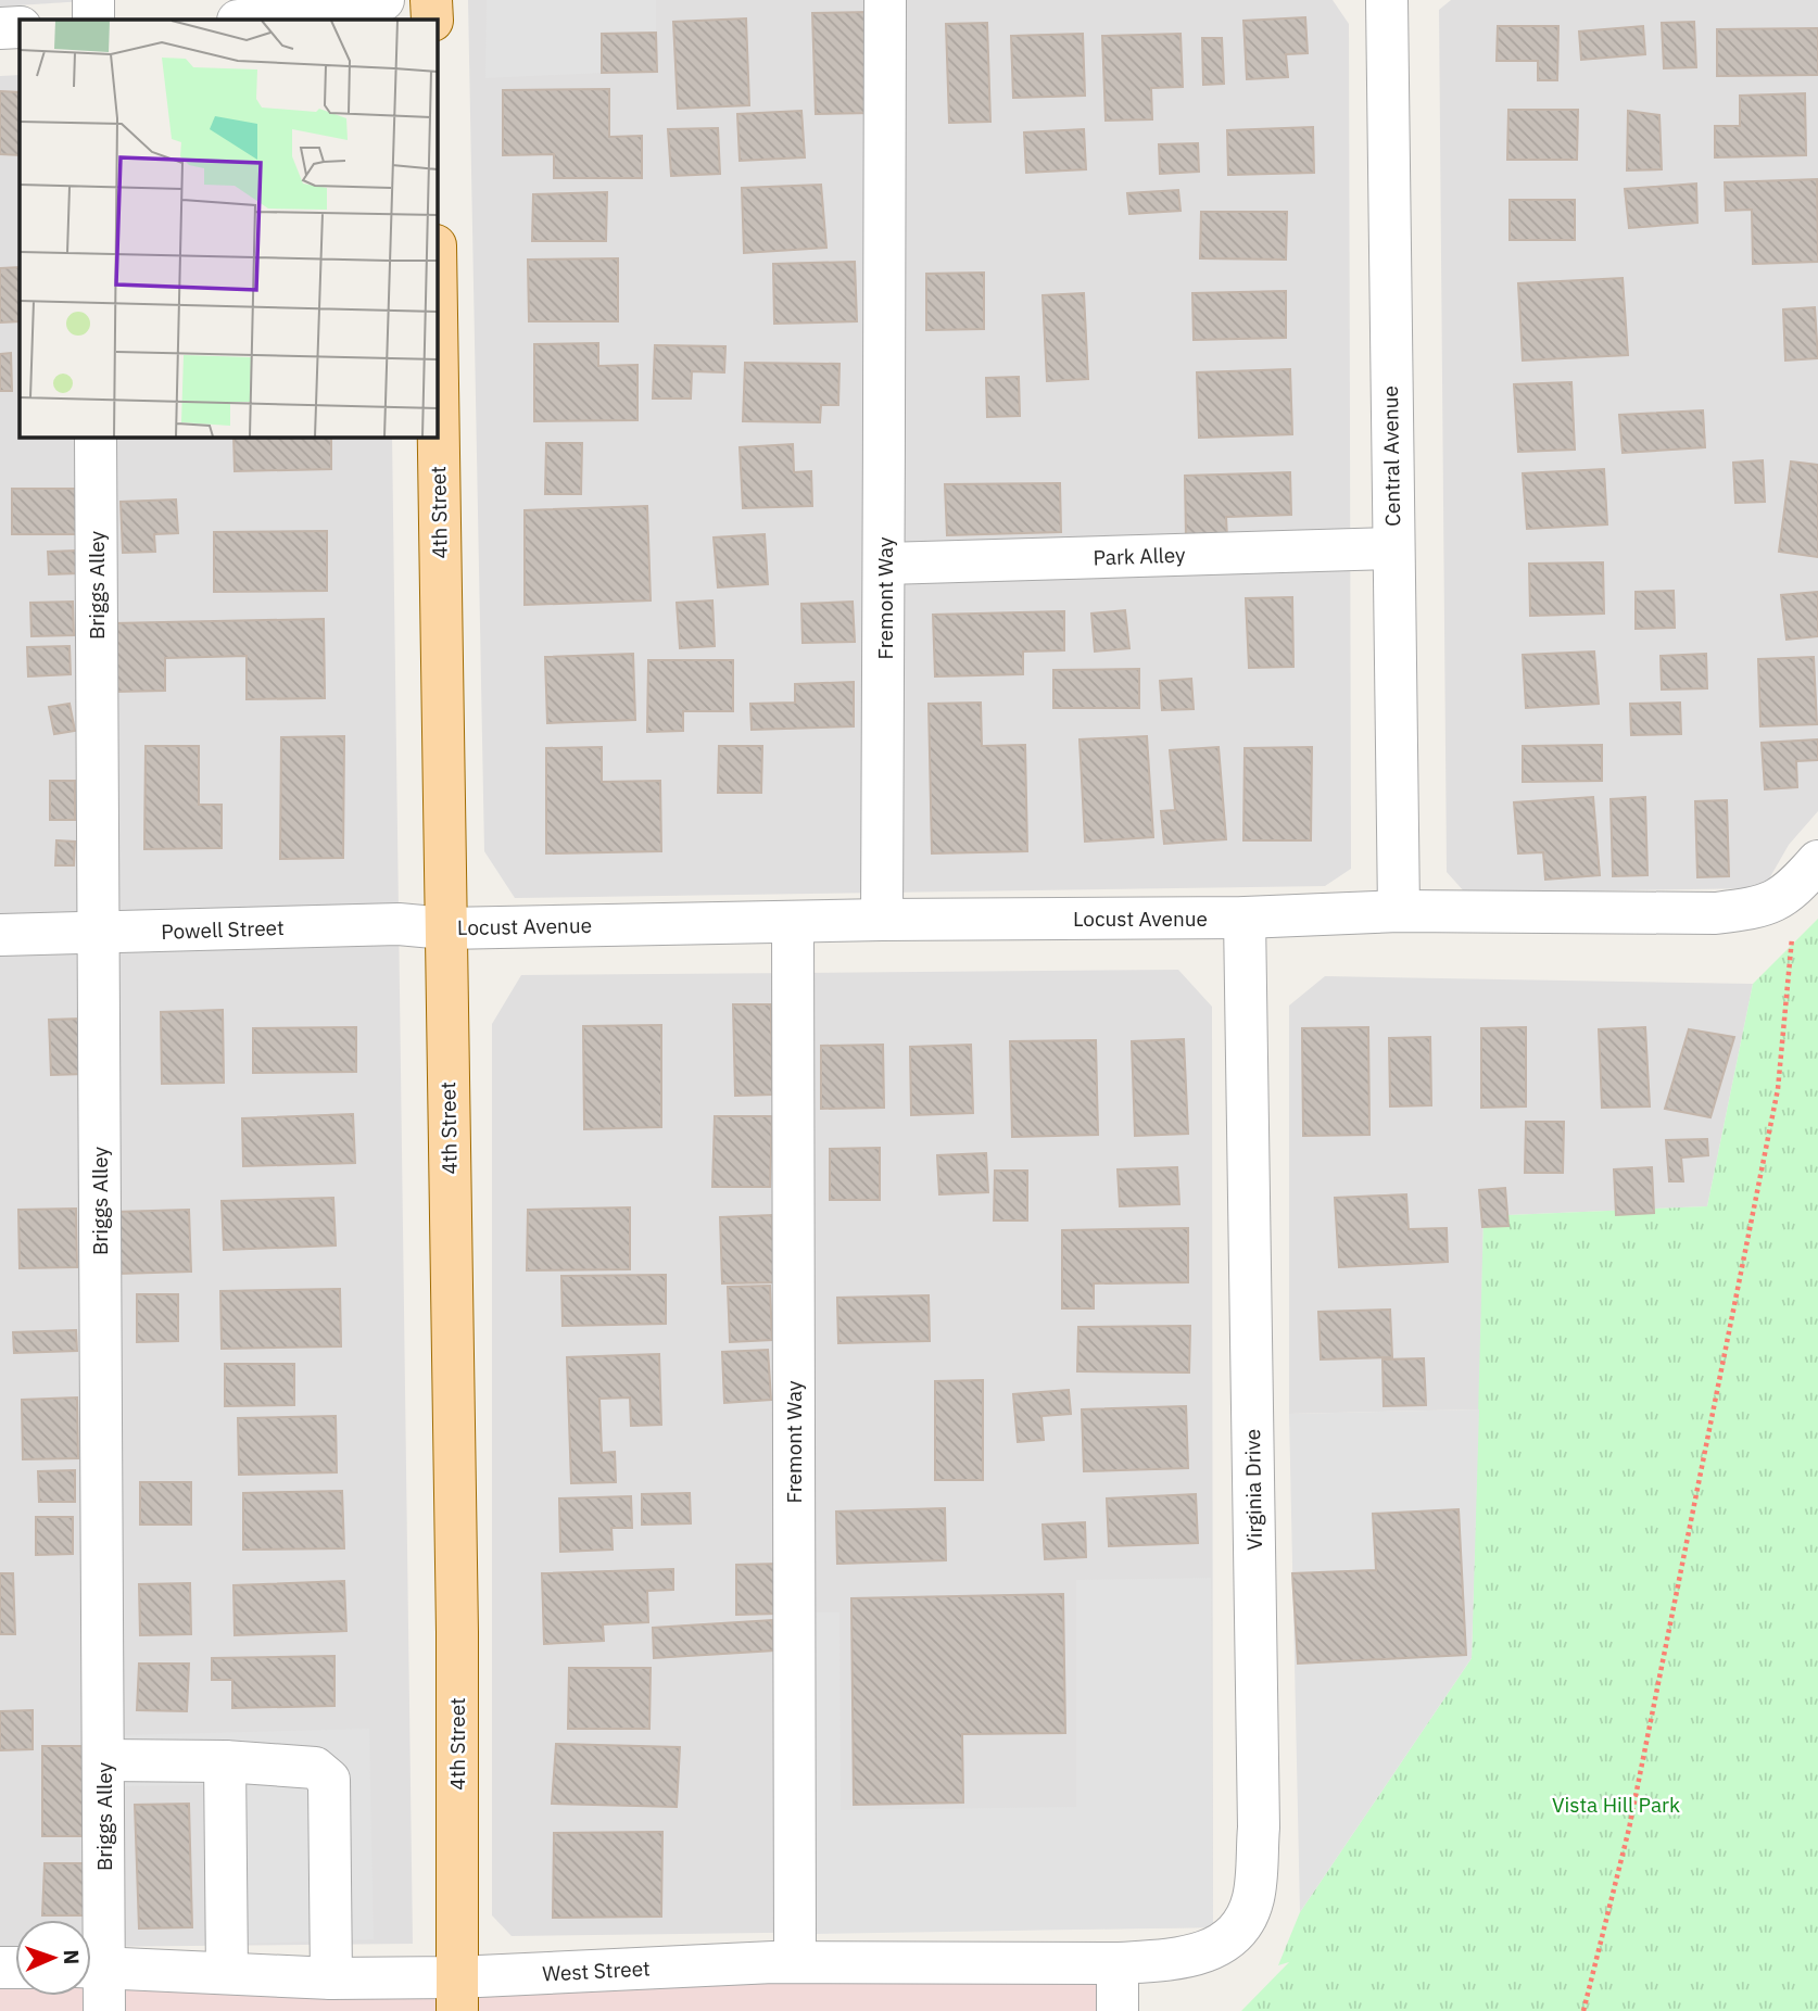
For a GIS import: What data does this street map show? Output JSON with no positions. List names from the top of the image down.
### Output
{
  "streets": {
    "main road": ["4th Street"],
    "street": [
      "Central Avenue",
      "Park Alley",
      "Briggs Alley",
      "Fremont Way",
      "Locust Avenue",
      "Powell Street",
      "Virginia Drive",
      "West Street"
    ]
  },
  "crossings": [
    ["Central Avenue", "Park Alley"],
    ["Central Avenue", "Locust Avenue"],
    ["4th Street", "Locust Avenue"],
    ["4th Street", "Powell Street"],
    ["4th Street", "West Street"],
    ["Park Alley", "Fremont Way"],
    ["Briggs Alley", "Powell Street"],
    ["Fremont Way", "Locust Avenue"],
    ["Fremont Way", "West Street"],
    ["Locust Avenue", "Powell Street"],
    ["Locust Avenue", "Virginia Drive"],
    ["Virginia Drive", "West Street"]
  ],
  "parks": ["Vista Hill Park"],
  "north": "right"
}
